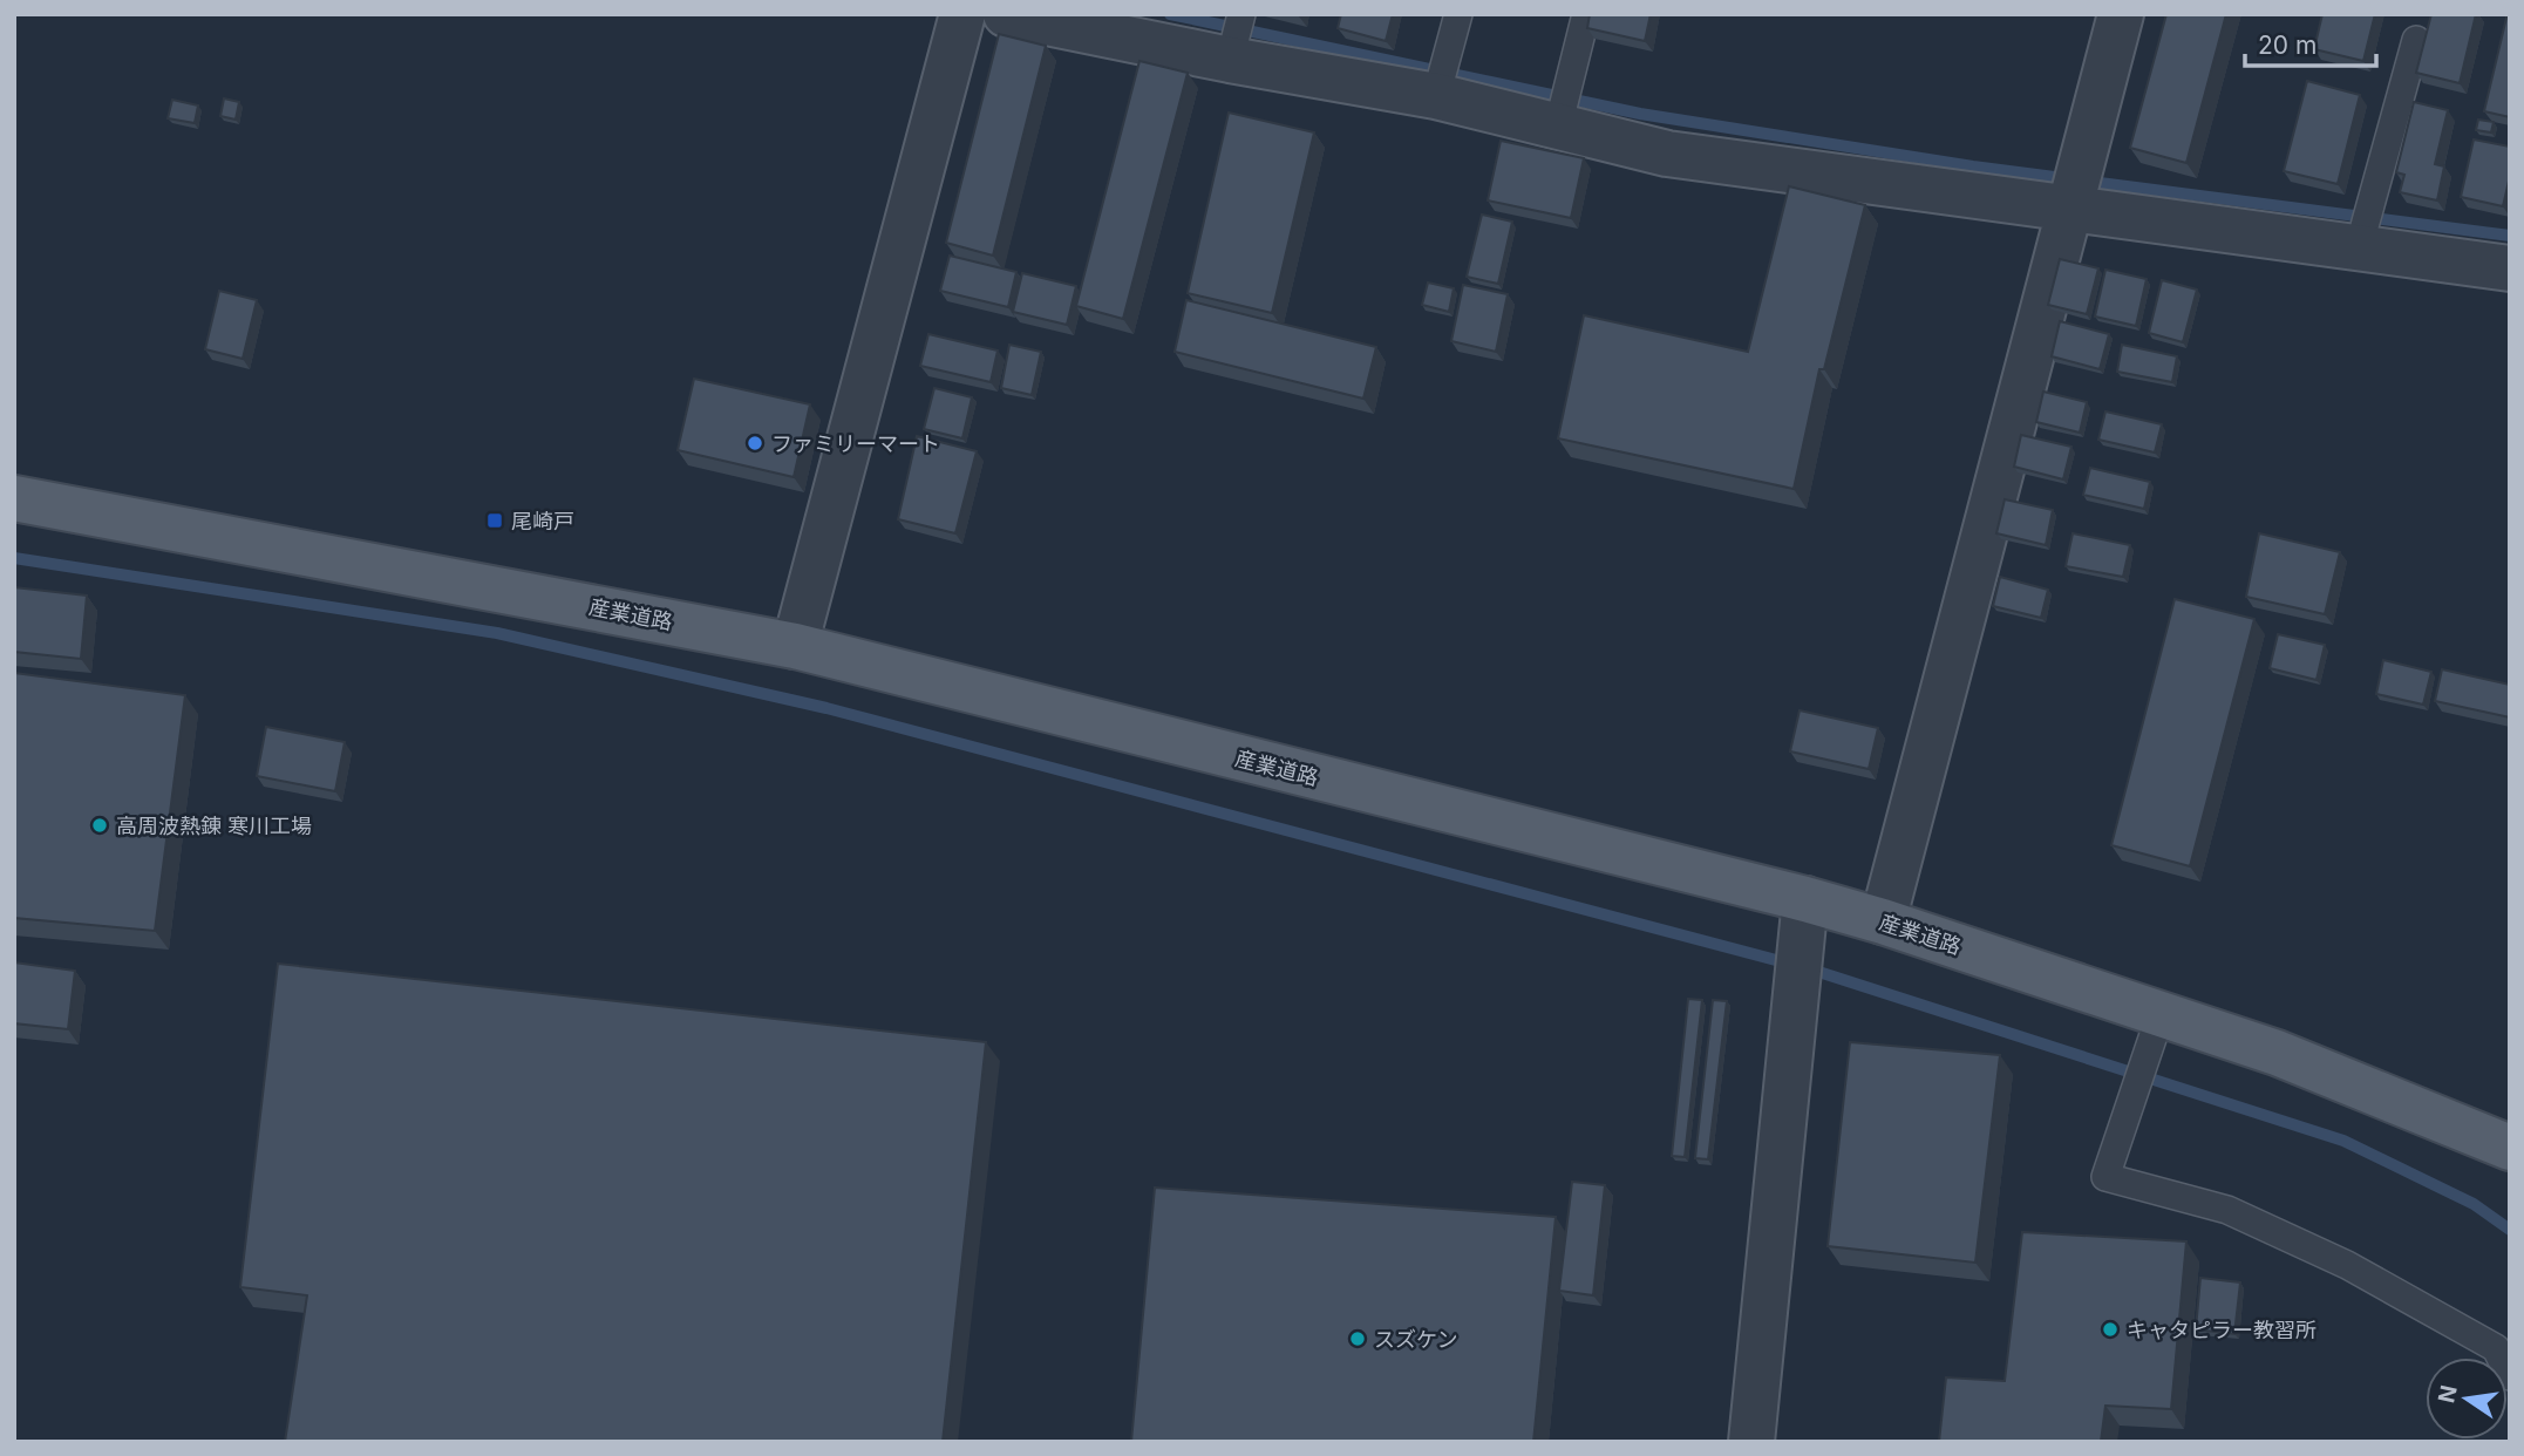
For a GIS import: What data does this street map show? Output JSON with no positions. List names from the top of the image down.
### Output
{
  "streets": {
    "main road": ["産業道路"]
  },
  "places": {
    "other": [
      "ファミリーマート",
      "高周波熱錬 寒川工場",
      "キャタピラー教習所",
      "スズケン"
    ],
    "transit": ["尾崎戸"]
  },
  "scale_bar": "20 m",
  "north": "left"
}
